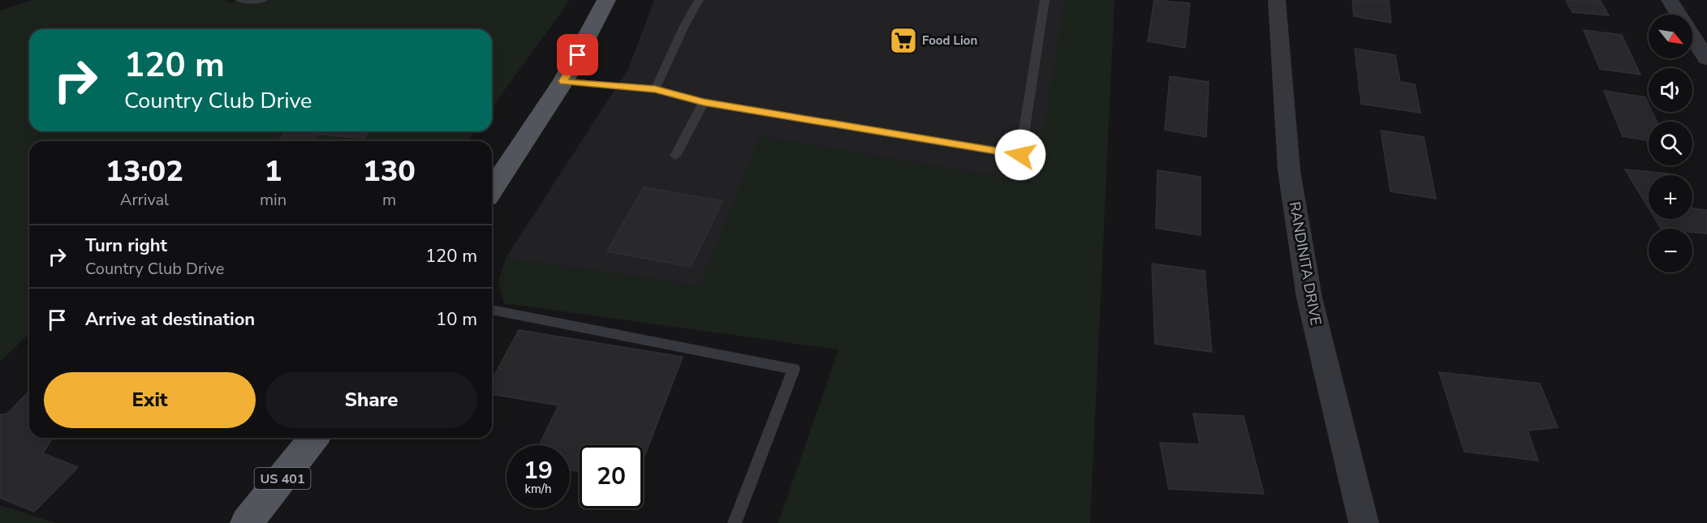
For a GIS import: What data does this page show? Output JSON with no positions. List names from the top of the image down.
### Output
{
  "streets": {
    "main road": ["US 401"],
    "street": ["RANDINITA DRIVE"]
  },
  "places": {
    "supermarket": ["Food Lion"]
  },
  "north": "bottom right",
  "page": {
    "map_buttons": ["+", "−"],
    "turn": ["120 m", "Country Club Drive"],
    "eta": [
      "13:02",
      "Arrival",
      "1",
      "min",
      "130",
      "m"
    ],
    "list": [
      {
        "name": "Turn right",
        "note": "Country Club Drive",
        "value": "120 m"
      },
      {
        "name": "Arrive at destination",
        "value": "10 m"
      }
    ],
    "buttons": ["Exit", "Share"],
    "speed": "19 km/h",
    "limit": "20"
  }
}
